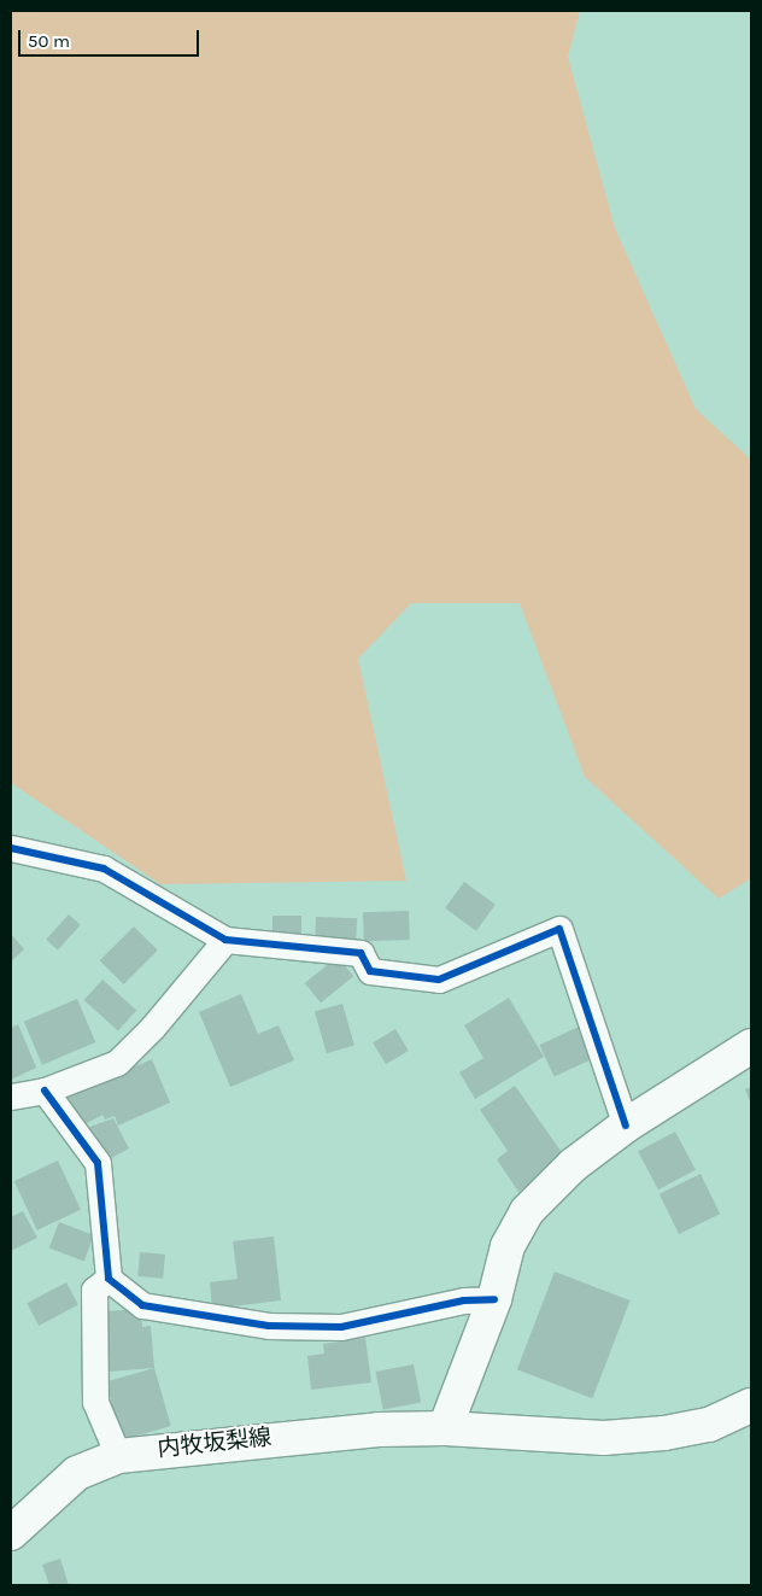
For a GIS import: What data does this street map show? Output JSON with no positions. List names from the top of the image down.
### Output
{
  "streets": {
    "main road": ["内牧坂梨線"]
  },
  "scale_bar": "50 m"
}
